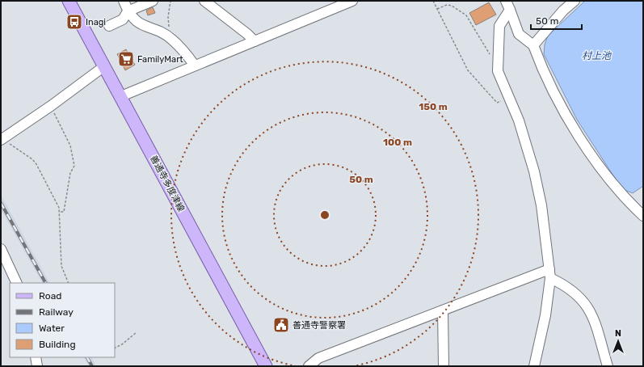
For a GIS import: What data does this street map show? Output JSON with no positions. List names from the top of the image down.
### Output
{
  "streets": {
    "main road": ["善通寺多度津線"]
  },
  "water": ["村上池"],
  "places": {
    "bus stop": ["Inagi"],
    "supermarket": ["FamilyMart"],
    "public building": ["善通寺警察署"]
  },
  "legend": [
    "Road",
    "Railway",
    "Water",
    "Building"
  ],
  "scale_bar": "50 m",
  "north": "top",
  "rings": ["150 m", "100 m", "50 m"]
}
